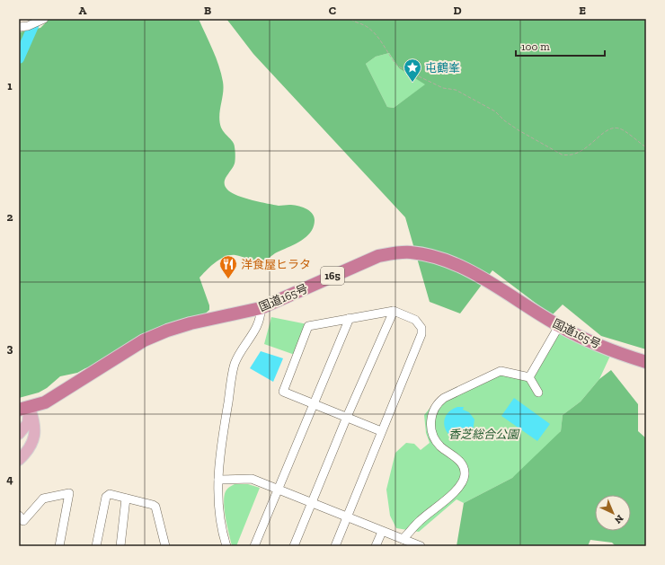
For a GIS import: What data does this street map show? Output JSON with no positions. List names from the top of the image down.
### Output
{
  "streets": {
    "highway": ["165", "国道165号"]
  },
  "parks": ["香芝総合公園"],
  "places": {
    "place": ["屯鶴峯"],
    "restaurant": ["洋食屋ヒラタ"]
  },
  "scale_bar": "100 m",
  "north": "bottom right",
  "grid": {
    "columns": [
      "A",
      "B",
      "C",
      "D",
      "E"
    ],
    "rows": [
      "1",
      "2",
      "3",
      "4"
    ]
  }
}
